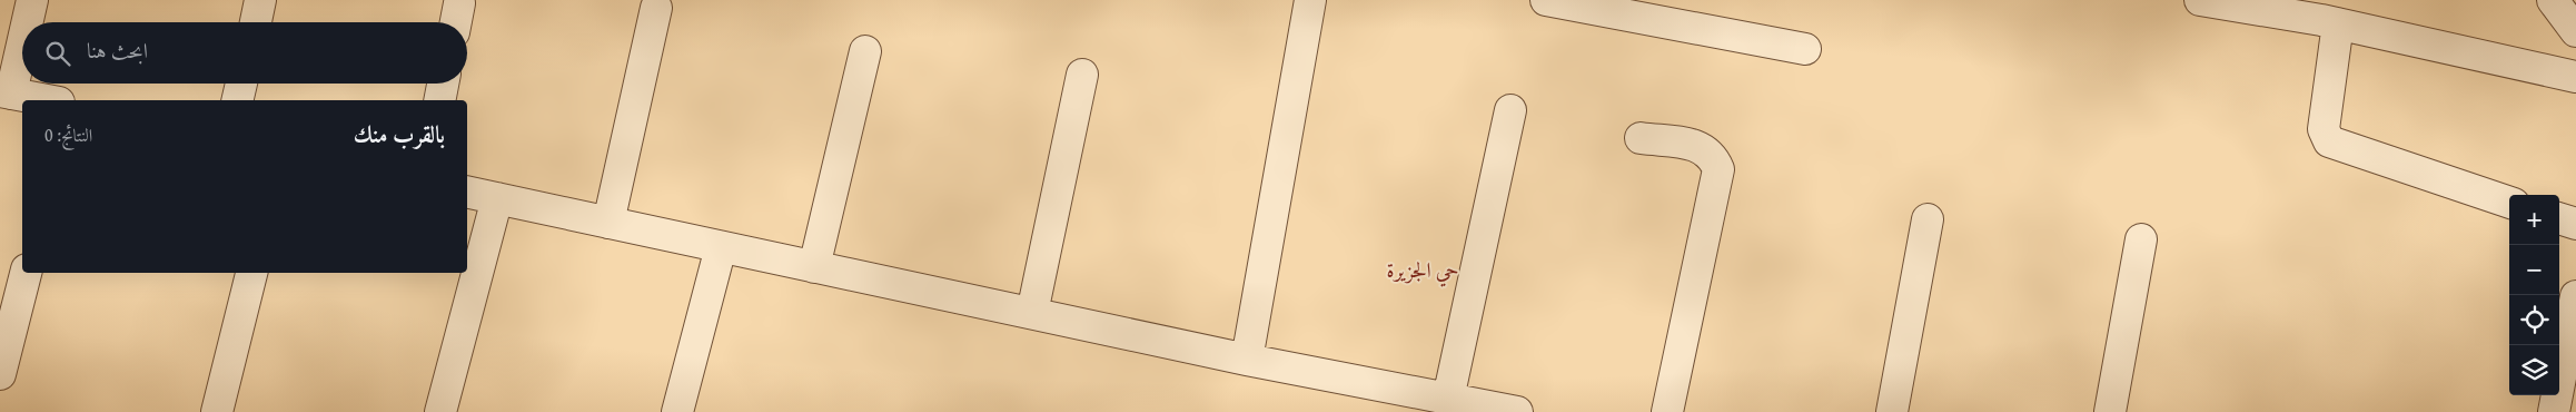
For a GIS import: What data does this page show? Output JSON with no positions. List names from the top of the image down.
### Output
{
  "districts": ["حي الجزيرة"],
  "page": {
    "search": "ابحث هنا",
    "heading": ["بالقرب منك", "النتائج: 0"],
    "map_buttons": ["+", "−"]
  }
}
